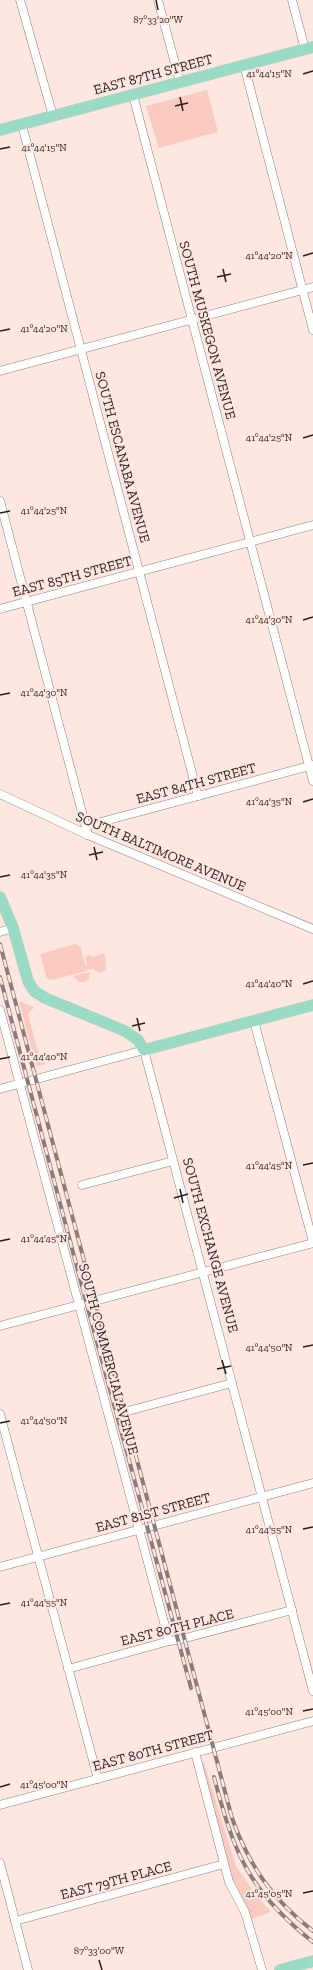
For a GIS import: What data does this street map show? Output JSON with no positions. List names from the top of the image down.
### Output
{
  "streets": {
    "main road": ["EAST 87TH STREET", "SOUTH EXCHANGE AVENUE"],
    "street": [
      "SOUTH MUSKEGON AVENUE",
      "SOUTH ESCANABA AVENUE",
      "EAST 85TH STREET",
      "EAST 84TH STREET",
      "SOUTH BALTIMORE AVENUE",
      "SOUTH COMMERCIAL AVENUE",
      "EAST 81ST STREET",
      "EAST 80TH PLACE",
      "EAST 80TH STREET",
      "EAST 79TH PLACE"
    ]
  },
  "crossings": [
    ["EAST 87TH STREET", "SOUTH MUSKEGON AVENUE"],
    ["EAST 87TH STREET", "SOUTH ESCANABA AVENUE"],
    ["SOUTH MUSKEGON AVENUE", "EAST 85TH STREET"],
    ["SOUTH MUSKEGON AVENUE", "EAST 84TH STREET"],
    ["SOUTH ESCANABA AVENUE", "EAST 85TH STREET"],
    ["SOUTH ESCANABA AVENUE", "EAST 84TH STREET"],
    ["SOUTH EXCHANGE AVENUE", "EAST 81ST STREET"],
    ["SOUTH EXCHANGE AVENUE", "EAST 80TH PLACE"],
    ["SOUTH COMMERCIAL AVENUE", "EAST 81ST STREET"],
    ["SOUTH COMMERCIAL AVENUE", "EAST 80TH PLACE"]
  ],
  "coordinates": [
    "87°33'20\"W",
    "41°44'15\"N",
    "41°44'20\"N",
    "41°44'25\"N",
    "41°44'30\"N",
    "41°44'35\"N",
    "41°44'40\"N",
    "41°44'45\"N",
    "41°44'50\"N",
    "41°44'55\"N",
    "41°45'00\"N",
    "41°45'05\"N",
    "87°33'00\"W"
  ]
}
